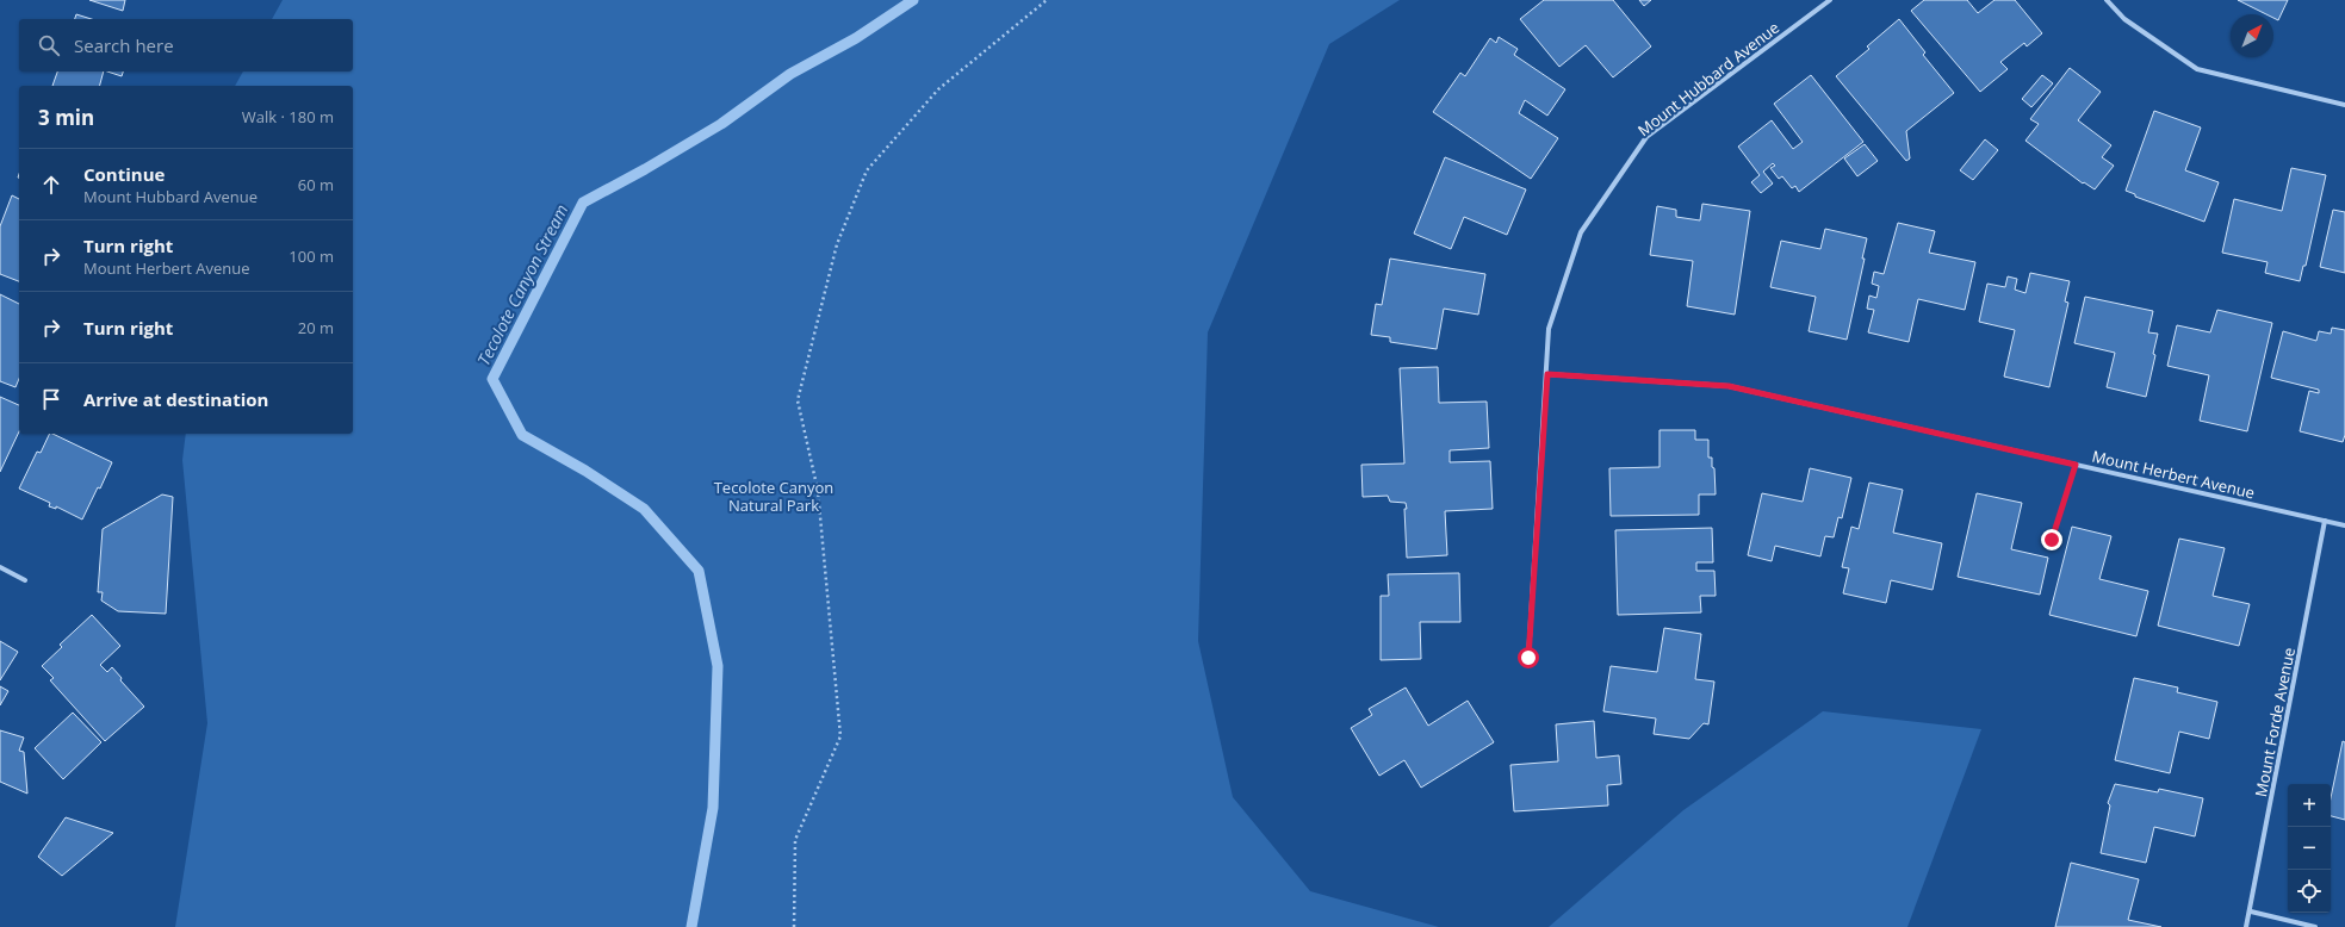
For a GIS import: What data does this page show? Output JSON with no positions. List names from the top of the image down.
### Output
{
  "streets": {
    "street": ["Mount Hubbard Avenue", "Mount Herbert Avenue", "Mount Forde Avenue"]
  },
  "crossings": [
    ["Mount Hubbard Avenue", "Mount Herbert Avenue"],
    ["Mount Herbert Avenue", "Mount Forde Avenue"]
  ],
  "water": ["Tecolote Canyon Stream"],
  "parks": ["Tecolote Canyon Natural Park"],
  "north": "top right",
  "page": {
    "search": "Search here",
    "heading": ["3 min", "Walk · 180 m"],
    "list": [
      ["Continue", "Mount Hubbard Avenue", "60 m"],
      ["Turn right", "Mount Herbert Avenue", "100 m"],
      ["Turn right", "20 m"],
      "Arrive at destination"
    ],
    "map_buttons": ["+", "−"]
  }
}
